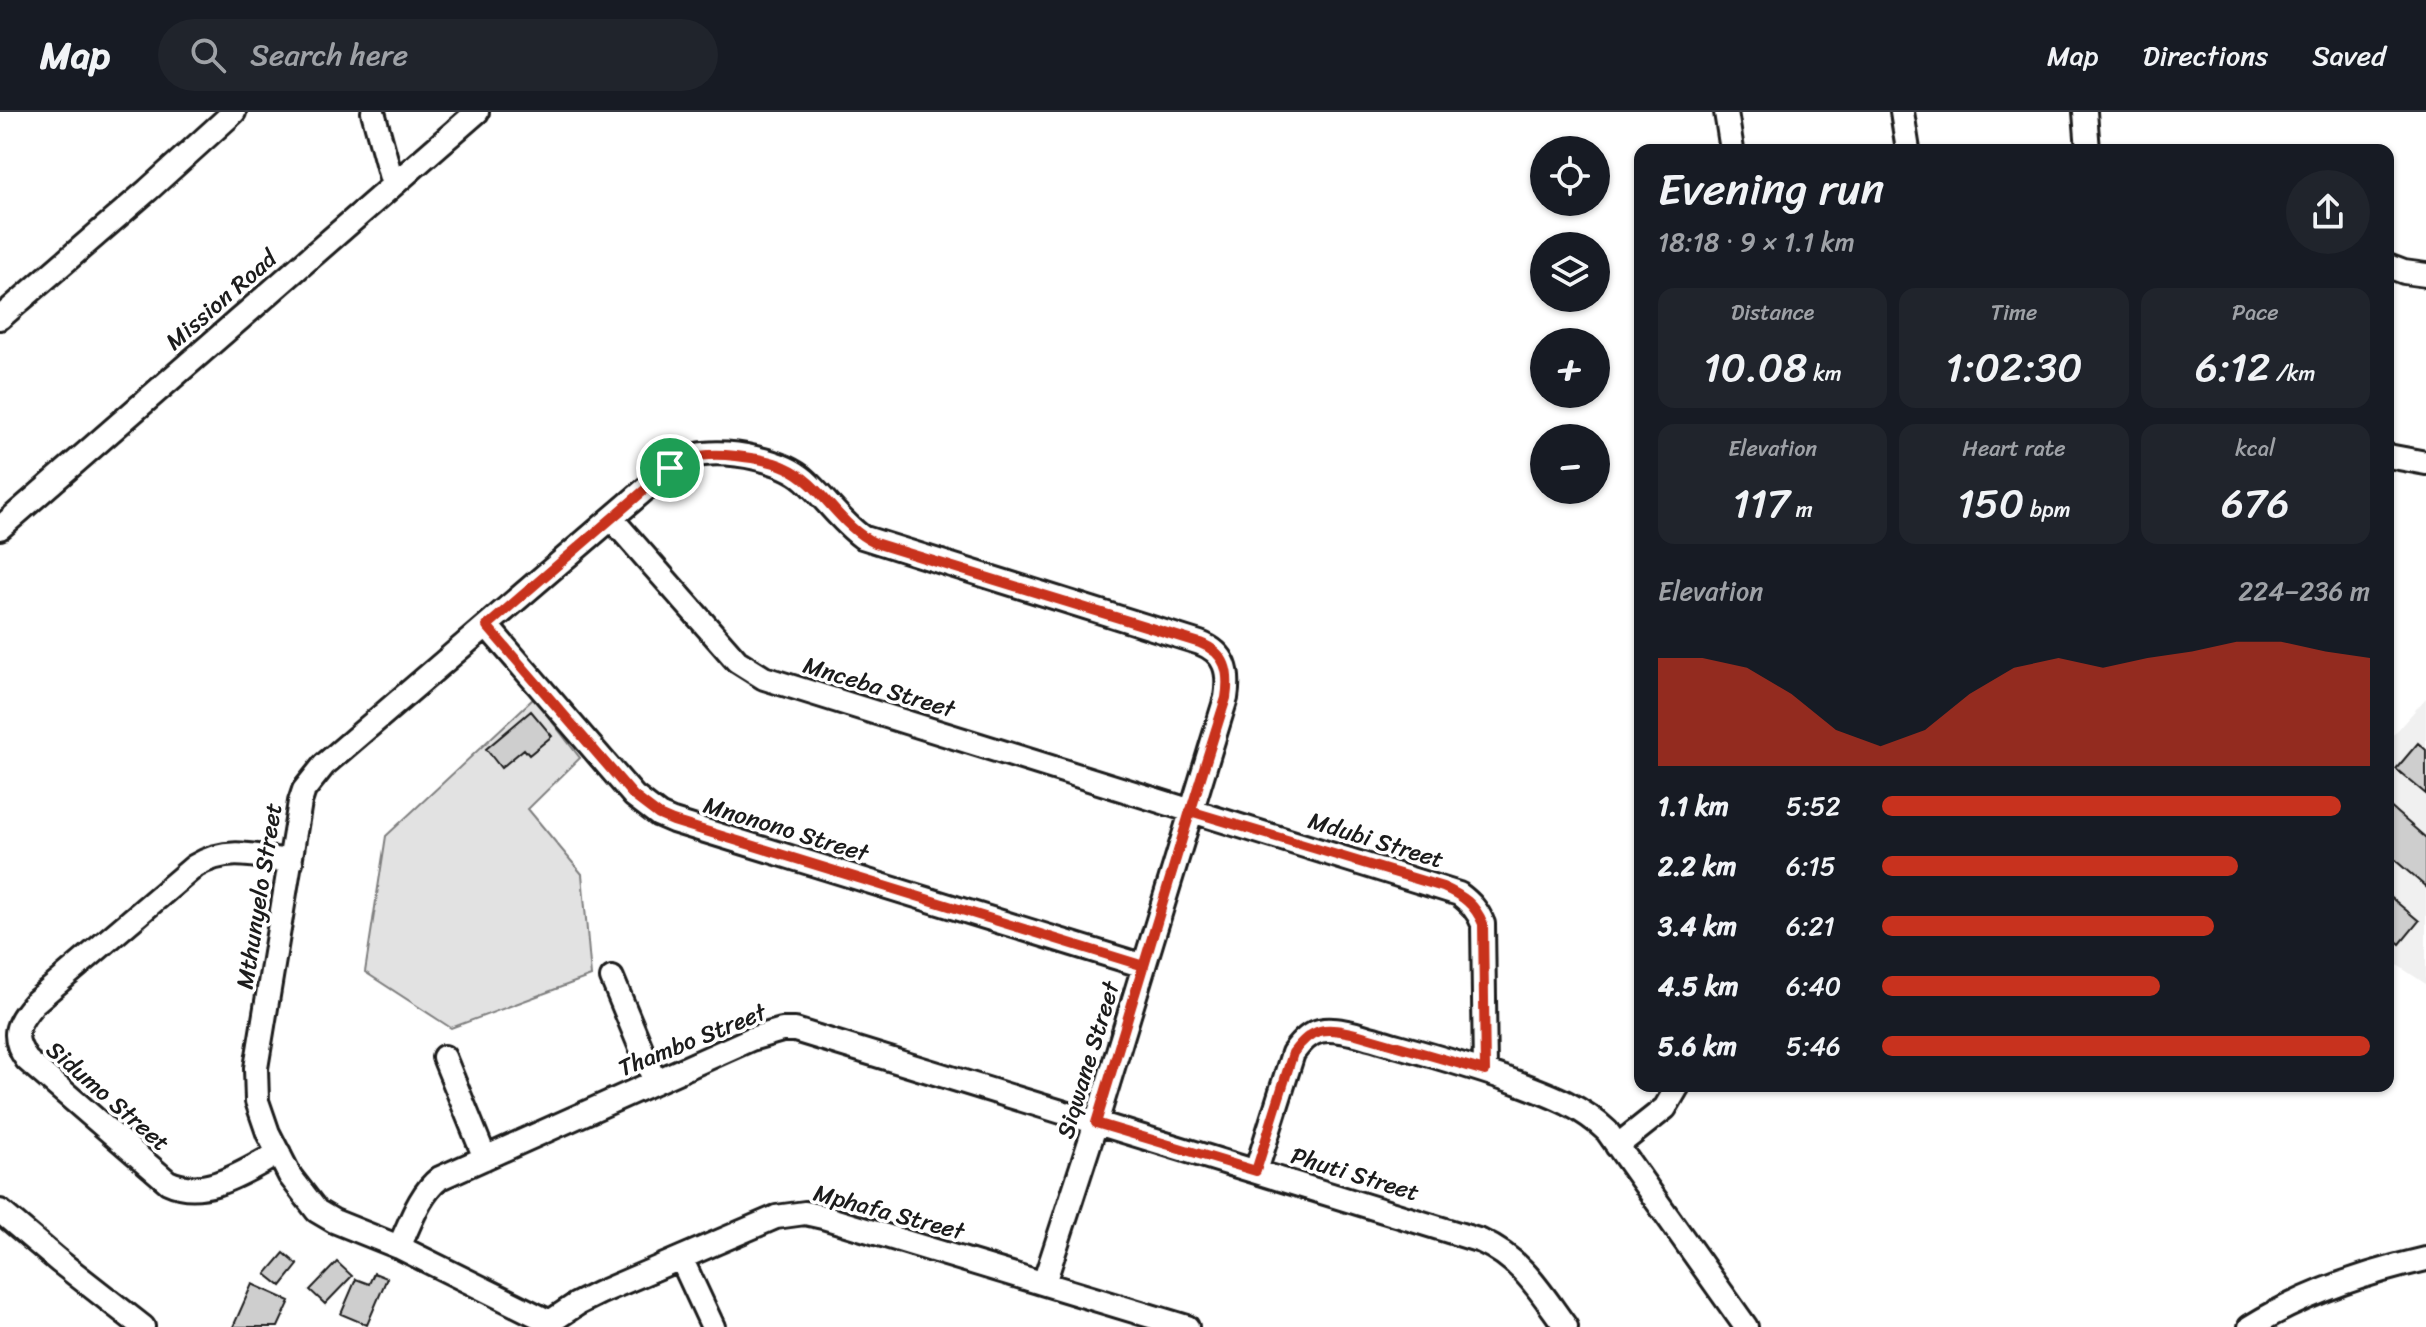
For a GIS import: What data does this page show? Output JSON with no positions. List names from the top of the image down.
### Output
{
  "streets": {
    "street": [
      "Mission Road",
      "Mnceba Street",
      "Mnonono Street",
      "Mdubi Street",
      "Mthunyelo Street",
      "Thambo Street",
      "Siqwane Street",
      "Sidumo Street",
      "Phuti Street",
      "Mphafa Street"
    ]
  },
  "crossings": [
    ["Mnceba Street", "Mdubi Street"],
    ["Mnceba Street", "Mthunyelo Street"],
    ["Mnceba Street", "Siqwane Street"],
    ["Mnonono Street", "Mthunyelo Street"],
    ["Mnonono Street", "Siqwane Street"],
    ["Mdubi Street", "Siqwane Street"],
    ["Mthunyelo Street", "Thambo Street"],
    ["Mthunyelo Street", "Siqwane Street"],
    ["Mthunyelo Street", "Sidumo Street"],
    ["Mthunyelo Street", "Mphafa Street"],
    ["Thambo Street", "Siqwane Street"],
    ["Thambo Street", "Phuti Street"],
    ["Siqwane Street", "Phuti Street"],
    ["Siqwane Street", "Mphafa Street"]
  ],
  "page": {
    "header": "Map",
    "search": "Search here",
    "nav": ["Map", "Directions", "Saved"],
    "map_buttons": ["+", "−"],
    "heading": ["Evening run", "18:18 · 9 × 1.1 km"],
    "stats": [
      ["Distance", "10.08 km"],
      ["Time", "1:02:30"],
      ["Pace", "6:12 /km"],
      ["Elevation", "117 m"],
      ["Heart rate", "150 bpm"],
      ["kcal", "676"]
    ],
    "chart": ["Elevation", "224–236 m"],
    "list": [
      {
        "name": "1.1 km",
        "note": "5:52"
      },
      {
        "name": "2.2 km",
        "note": "6:15"
      },
      {
        "name": "3.4 km",
        "note": "6:21"
      },
      {
        "name": "4.5 km",
        "note": "6:40"
      },
      {
        "name": "5.6 km",
        "note": "5:46"
      }
    ]
  }
}
